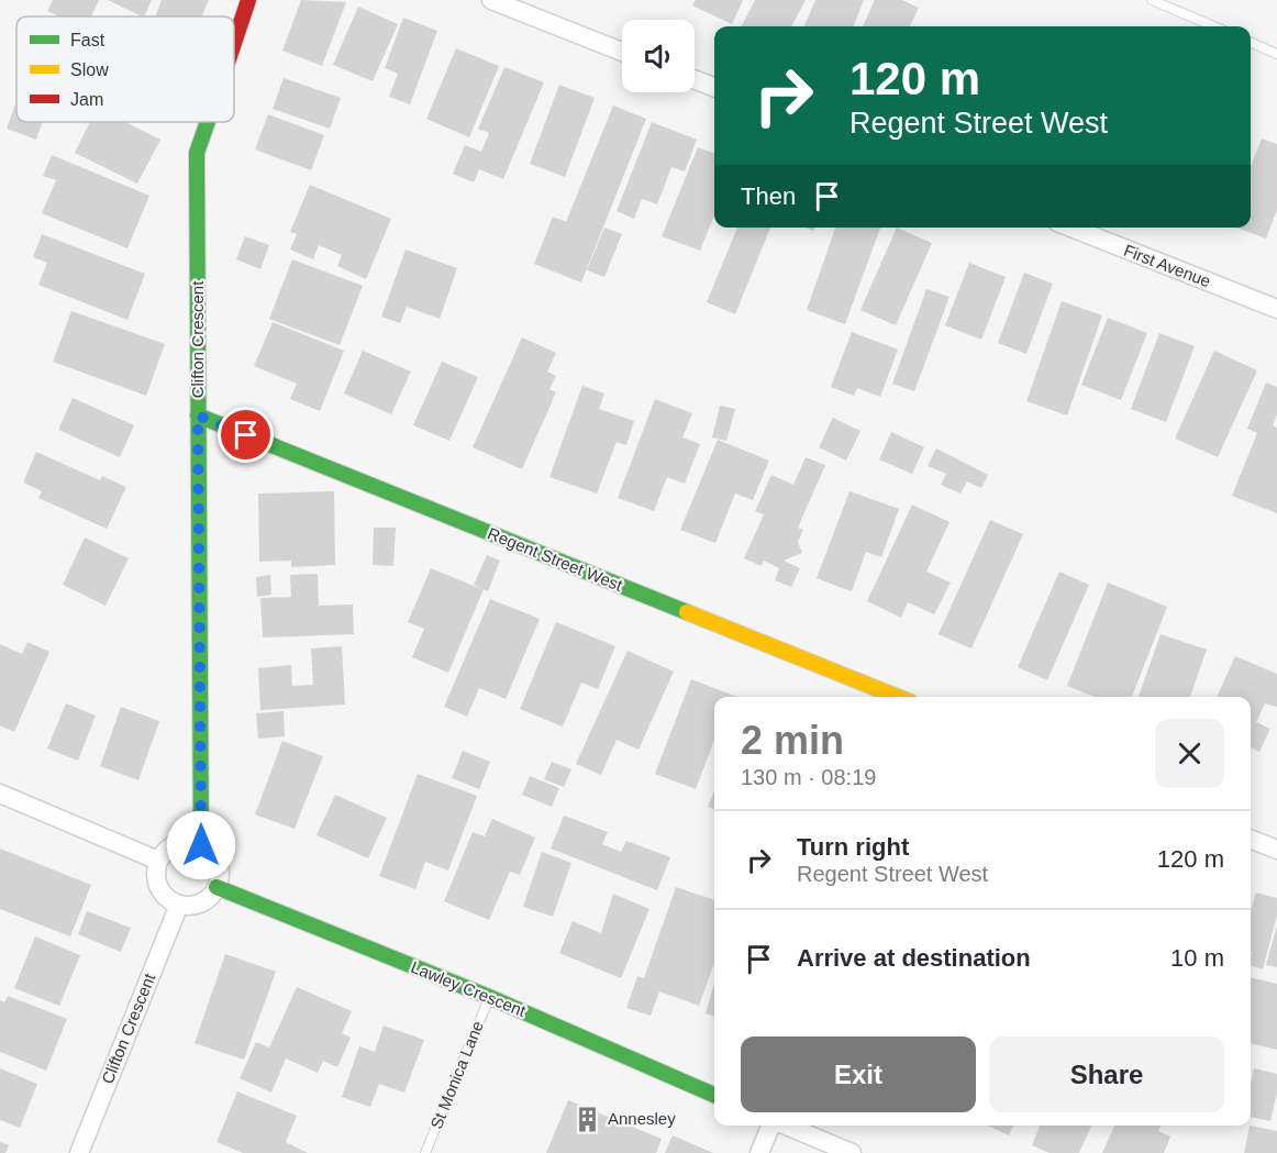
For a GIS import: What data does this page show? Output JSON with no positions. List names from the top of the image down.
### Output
{
  "streets": {
    "street": [
      "First Avenue",
      "Clifton Crescent",
      "Regent Street West",
      "Lawley Crescent"
    ],
    "lane": ["St Monica Lane"]
  },
  "crossings": [
    ["Clifton Crescent", "Regent Street West"],
    ["Clifton Crescent", "Lawley Crescent"],
    ["Lawley Crescent", "St Monica Lane"]
  ],
  "places": {
    "building": ["Annesley"]
  },
  "legend": ["Fast", "Slow", "Jam"],
  "page": {
    "turn": ["120 m", "Regent Street West"],
    "then": "Then",
    "heading": ["2 min", "130 m · 08:19"],
    "list": [
      {
        "name": "Turn right",
        "note": "Regent Street West",
        "value": "120 m"
      },
      {
        "name": "Arrive at destination",
        "value": "10 m"
      }
    ],
    "buttons": ["Exit", "Share"]
  }
}
